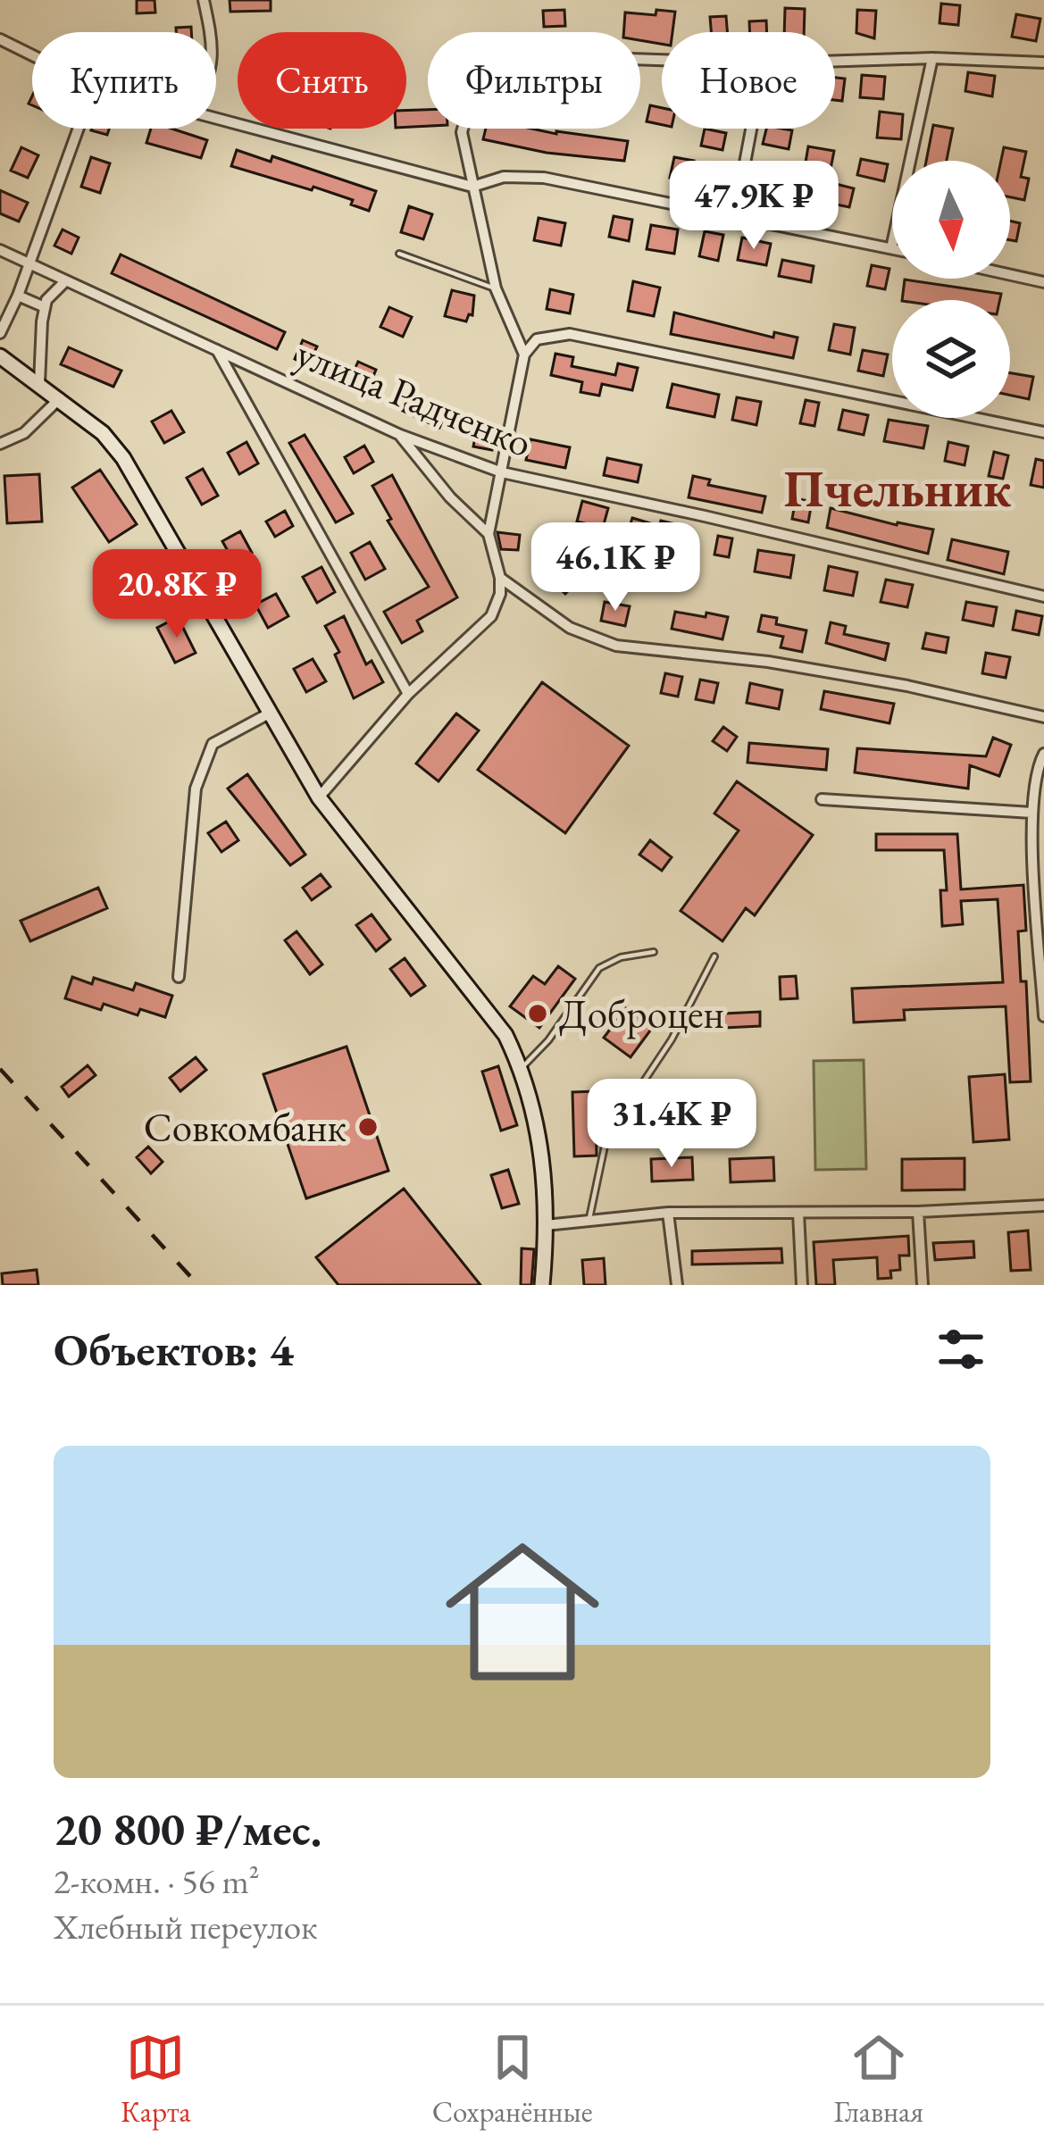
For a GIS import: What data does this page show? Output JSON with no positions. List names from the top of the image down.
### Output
{
  "streets": {
    "street": ["улица Радченко"]
  },
  "districts": ["Пчельник"],
  "places": ["Доброцен", "Совкомбанк"],
  "north": "bottom",
  "page": {
    "chip": [
      "Купить",
      "Снять",
      "Фильтры",
      "Новое"
    ],
    "price": [
      "47.9K ₽",
      "46.1K ₽",
      "20.8K ₽",
      "31.4K ₽"
    ],
    "heading": "Объектов: 4",
    "list": [
      {
        "name": "20 800 ₽/мес.",
        "note": "2-комн. · 56 m² · Хлебный переулок"
      }
    ],
    "tabs": ["Карта", "Сохранённые", "Главная"]
  }
}
